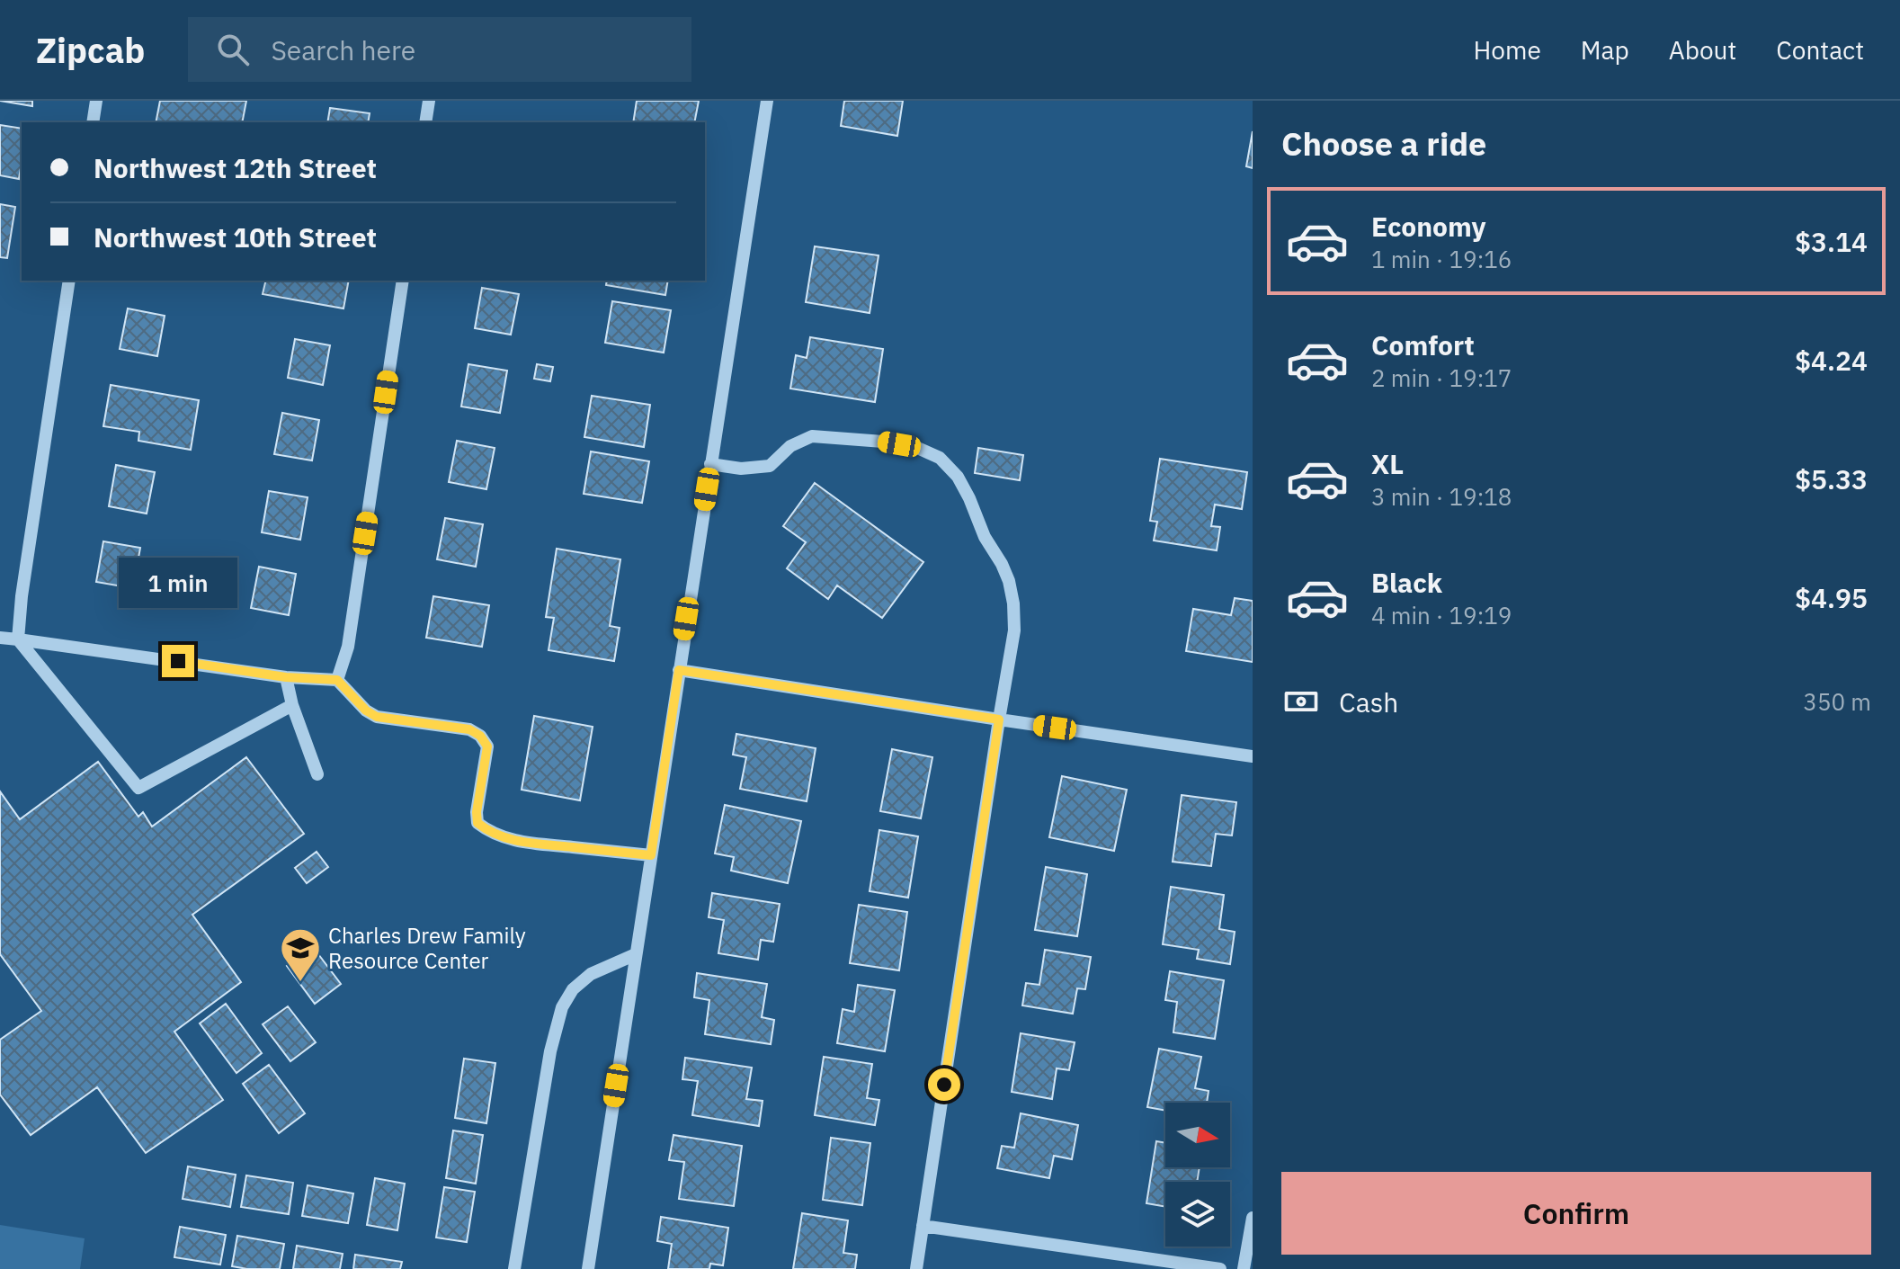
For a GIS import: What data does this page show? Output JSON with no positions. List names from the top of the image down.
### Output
{
  "places": {
    "school or university": ["Charles Drew Family Resource Center"]
  },
  "north": "right",
  "page": {
    "header": "Zipcab",
    "search": "Search here",
    "nav": [
      "Home",
      "Map",
      "About",
      "Contact"
    ],
    "heading": "Choose a ride",
    "banner": ["Northwest 12th Street", "Northwest 10th Street"],
    "list": [
      {
        "name": "Economy",
        "note": "1 min · 19:16",
        "value": "$3.14"
      },
      {
        "name": "Comfort",
        "note": "2 min · 19:17",
        "value": "$4.24"
      },
      {
        "name": "XL",
        "note": "3 min · 19:18",
        "value": "$5.33"
      },
      {
        "name": "Black",
        "note": "4 min · 19:19",
        "value": "$4.95"
      }
    ],
    "bubble": "1 min",
    "pay": ["Cash", "350 m"],
    "buttons": "Confirm"
  }
}
